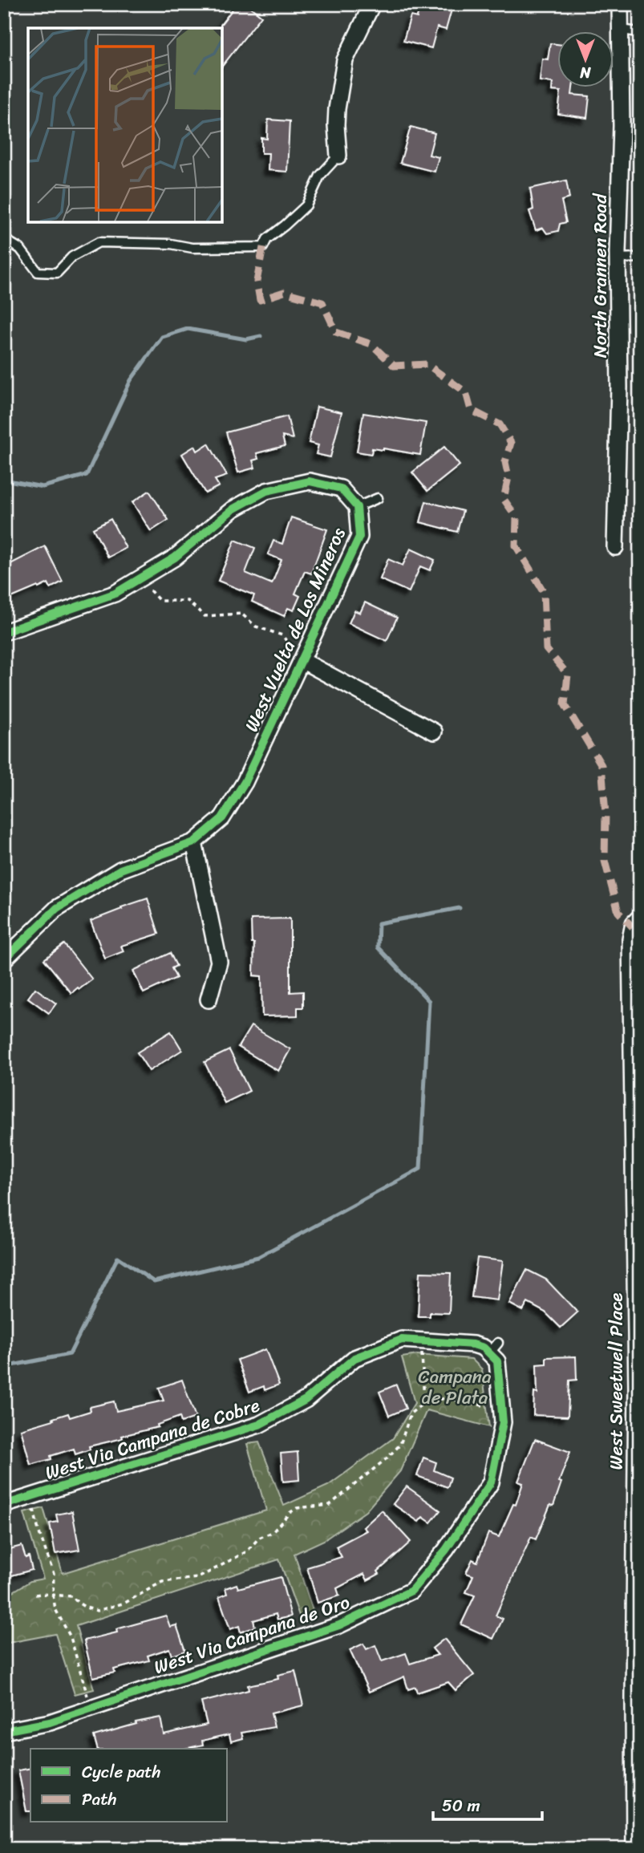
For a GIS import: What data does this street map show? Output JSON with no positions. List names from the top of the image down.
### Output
{
  "streets": {
    "street": [
      "North Grannen Road",
      "West Vuelta de Los Mineros",
      "West Sweetwell Place",
      "West Via Campana de Cobre",
      "West Via Campana de Oro"
    ]
  },
  "crossings": [
    ["West Via Campana de Cobre", "West Via Campana de Oro"]
  ],
  "parks": ["Campana de Plata"],
  "legend": ["Cycle path", "Path"],
  "scale_bar": "50 m",
  "north": "bottom"
}
